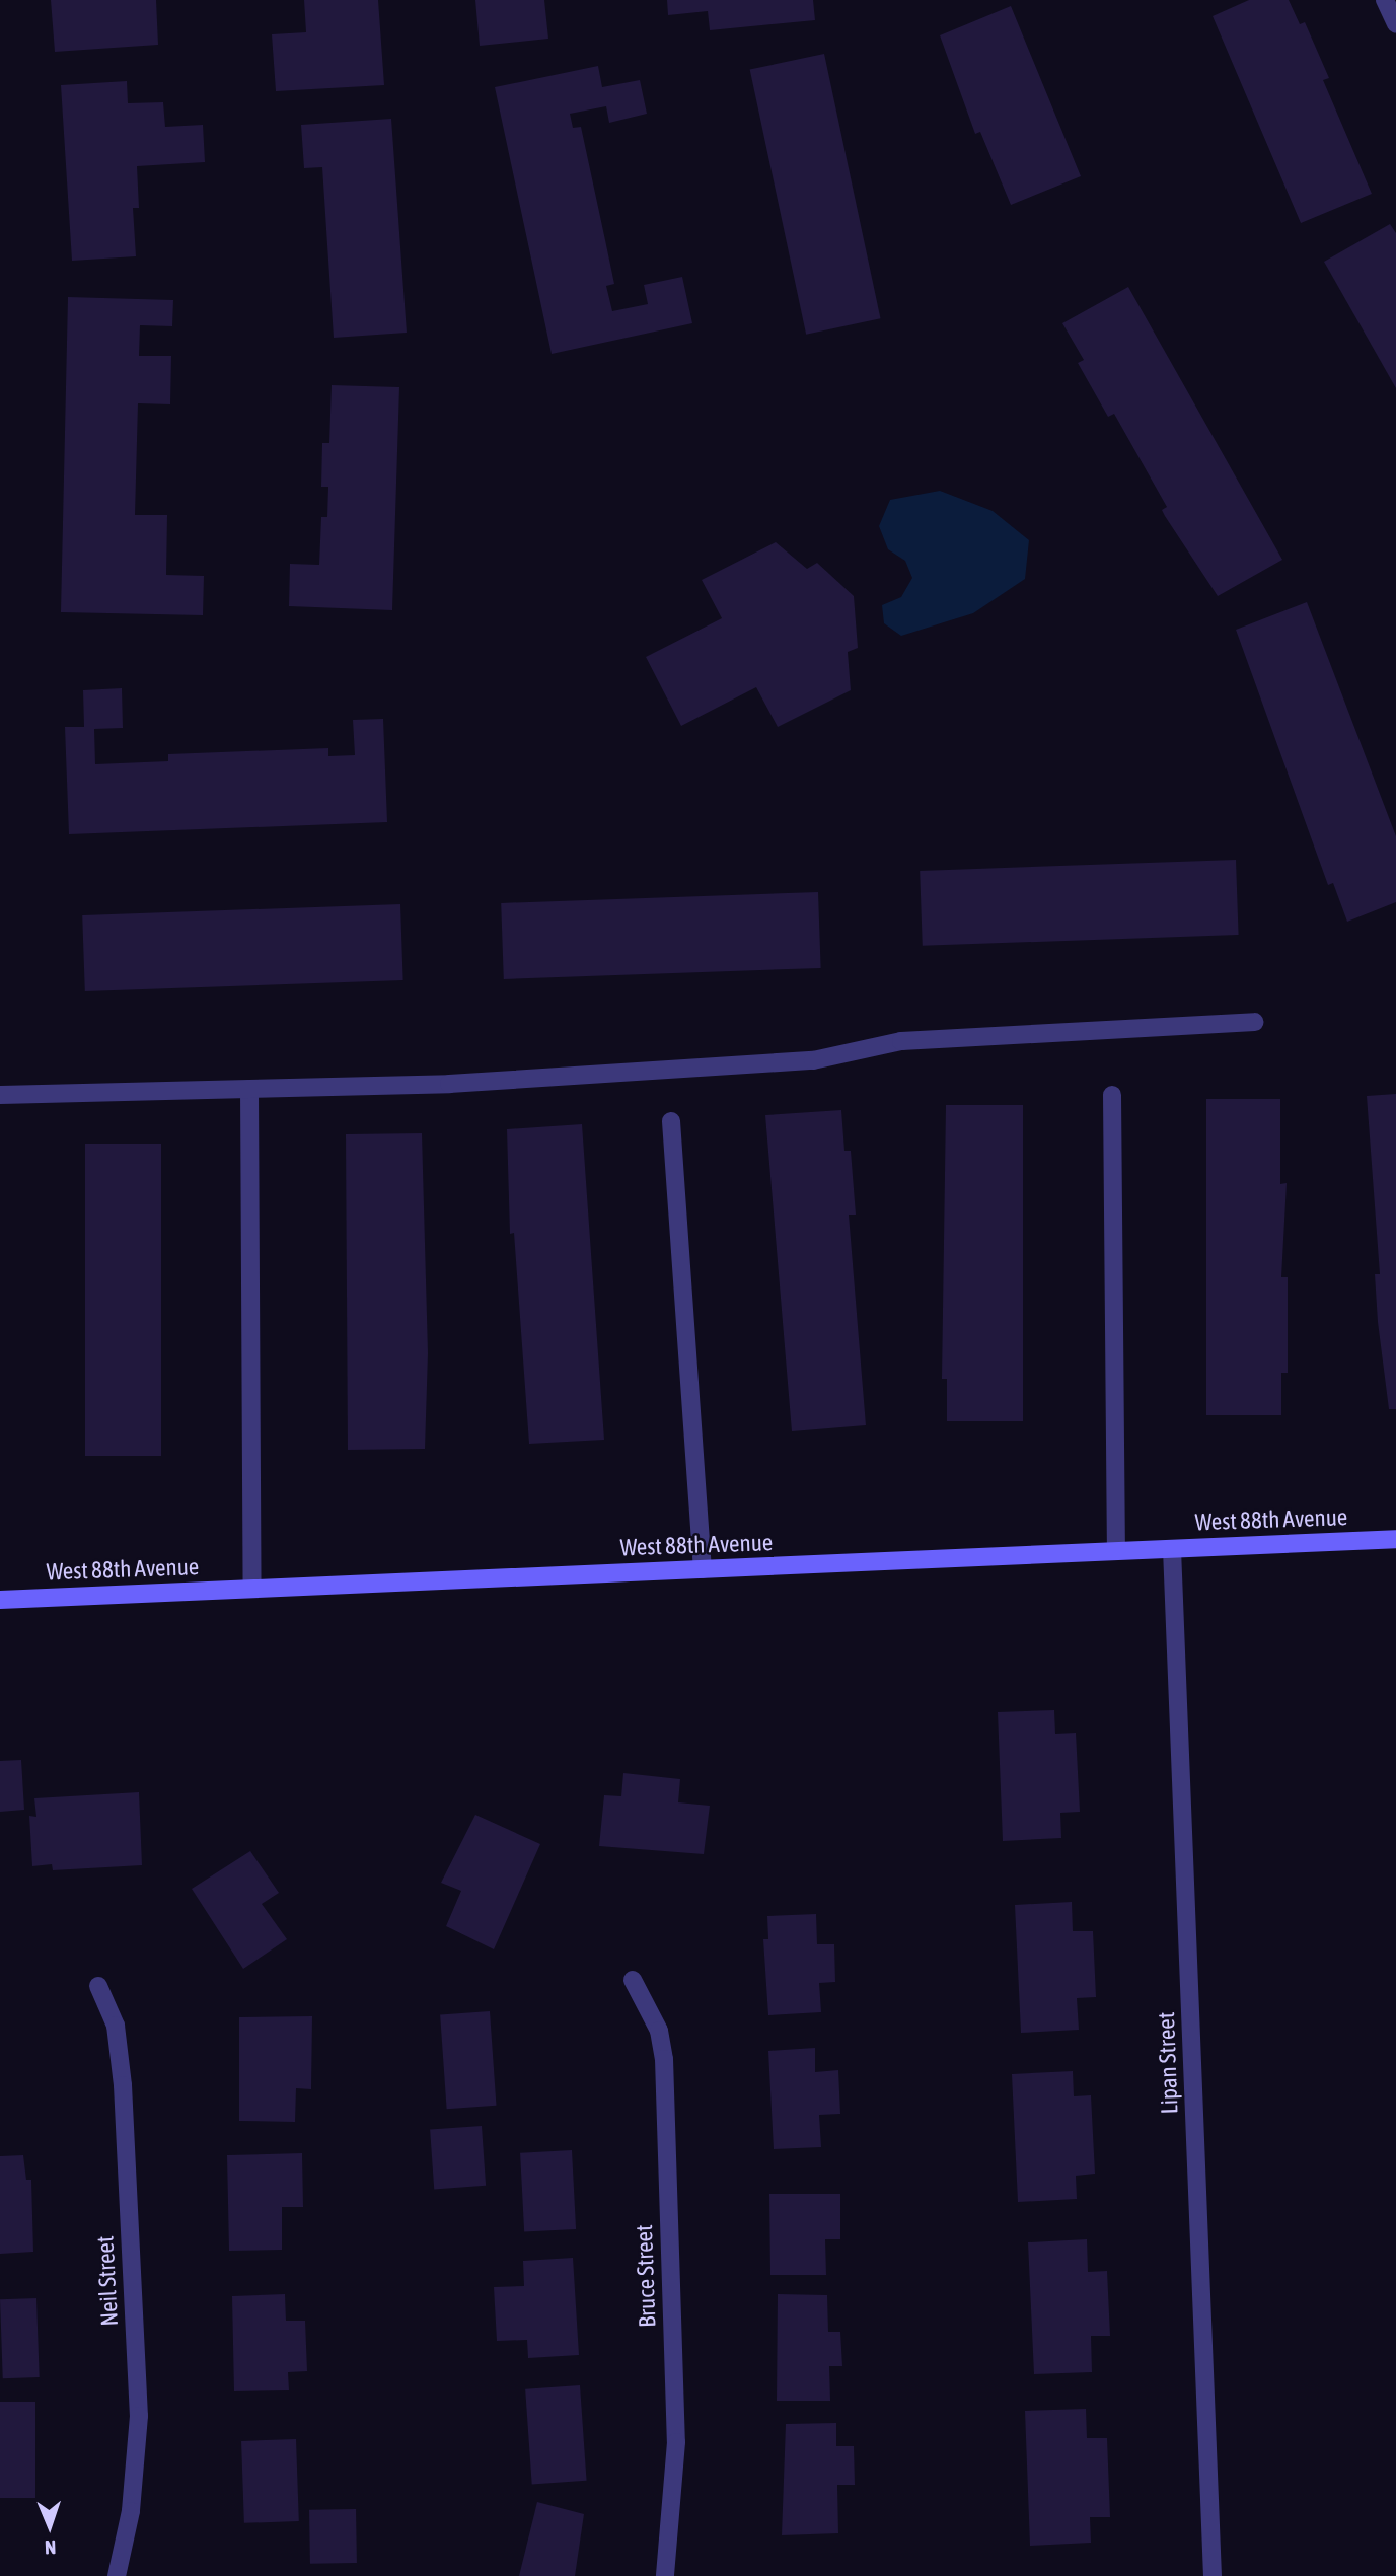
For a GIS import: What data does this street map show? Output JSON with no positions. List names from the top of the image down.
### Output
{
  "streets": {
    "main road": ["West 88th Avenue"],
    "street": ["Lipan Street", "Bruce Street", "Neil Street"]
  },
  "crossings": [
    ["West 88th Avenue", "Lipan Street"]
  ],
  "north": "bottom"
}
